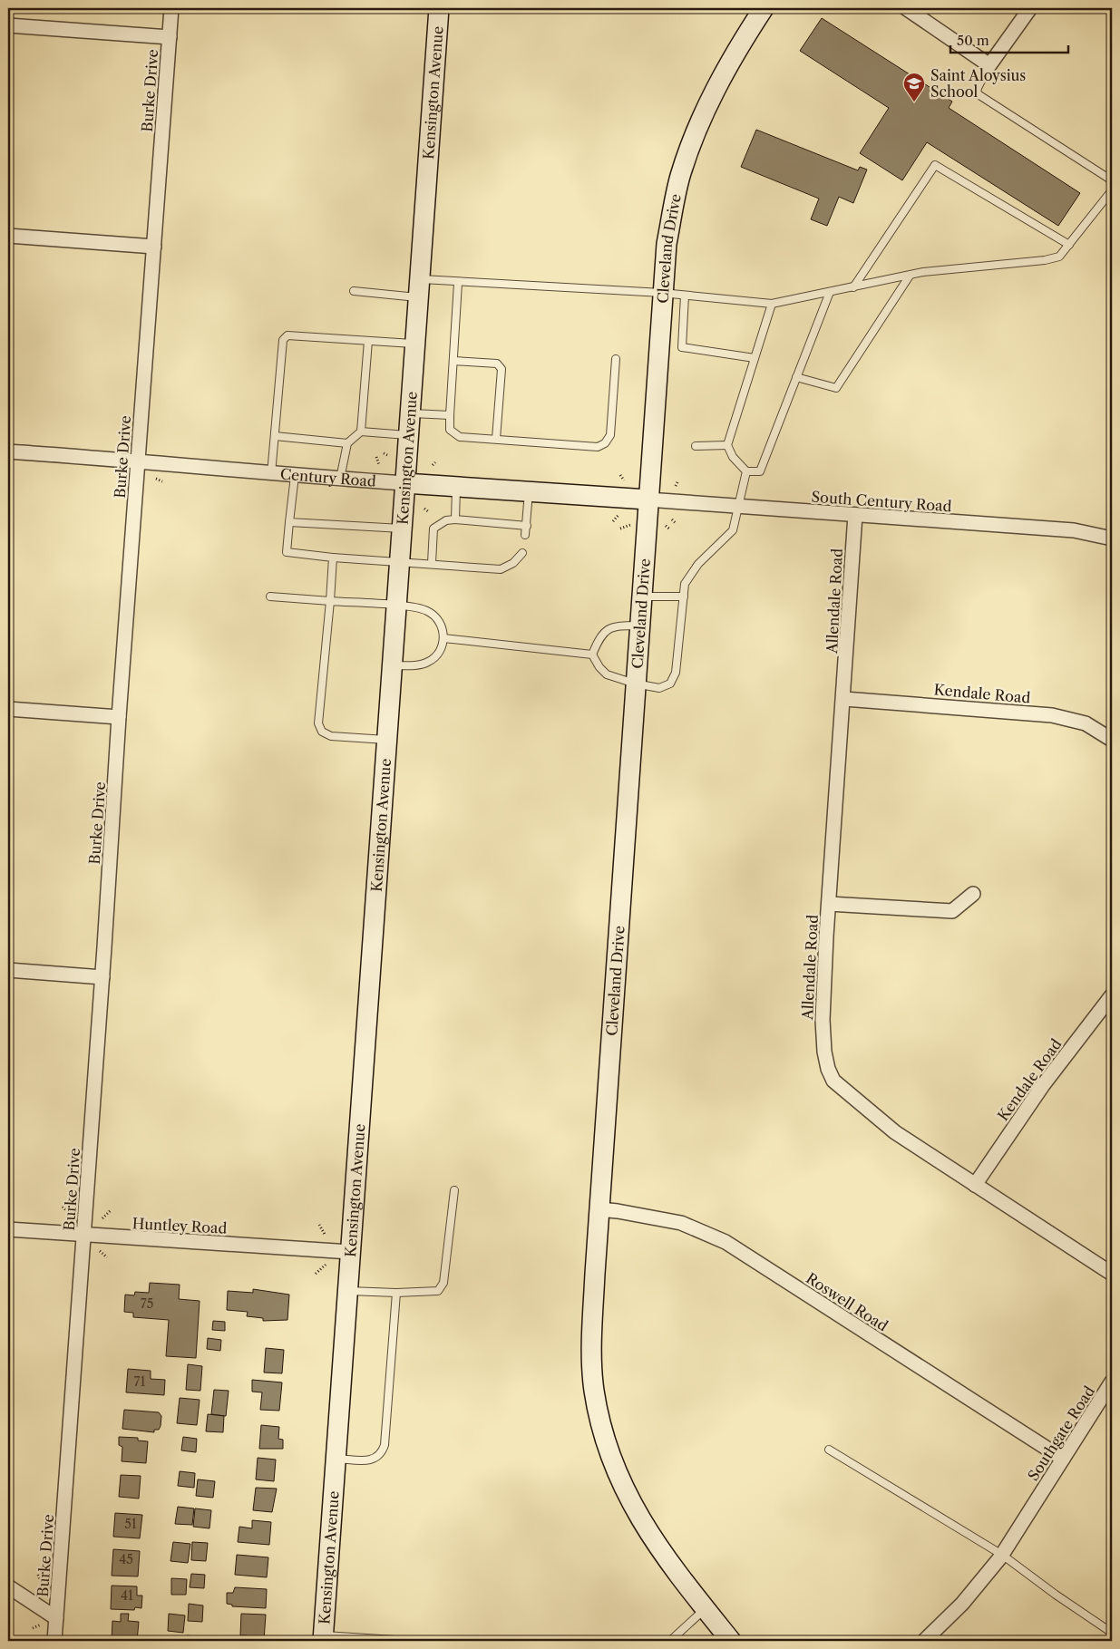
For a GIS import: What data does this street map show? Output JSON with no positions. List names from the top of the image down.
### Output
{
  "streets": {
    "street": [
      "Burke Drive",
      "Kensington Avenue",
      "Cleveland Drive",
      "Century Road",
      "South Century Road",
      "Allendale Road",
      "Kendale Road",
      "Huntley Road",
      "Roswell Road",
      "Southgate Road"
    ]
  },
  "crossings": [
    ["Burke Drive", "Century Road"],
    ["Burke Drive", "Huntley Road"],
    ["Kensington Avenue", "Century Road"],
    ["Kensington Avenue", "Huntley Road"],
    ["Cleveland Drive", "Century Road"],
    ["Cleveland Drive", "South Century Road"],
    ["Cleveland Drive", "Roswell Road"],
    ["Century Road", "South Century Road"],
    ["South Century Road", "Allendale Road"],
    ["Allendale Road", "Kendale Road"],
    ["Roswell Road", "Southgate Road"]
  ],
  "places": {
    "school or university": ["Saint Aloysius School"]
  },
  "house_numbers": [
    "75",
    "71",
    "51",
    "45",
    "41"
  ],
  "scale_bar": "50 m"
}
